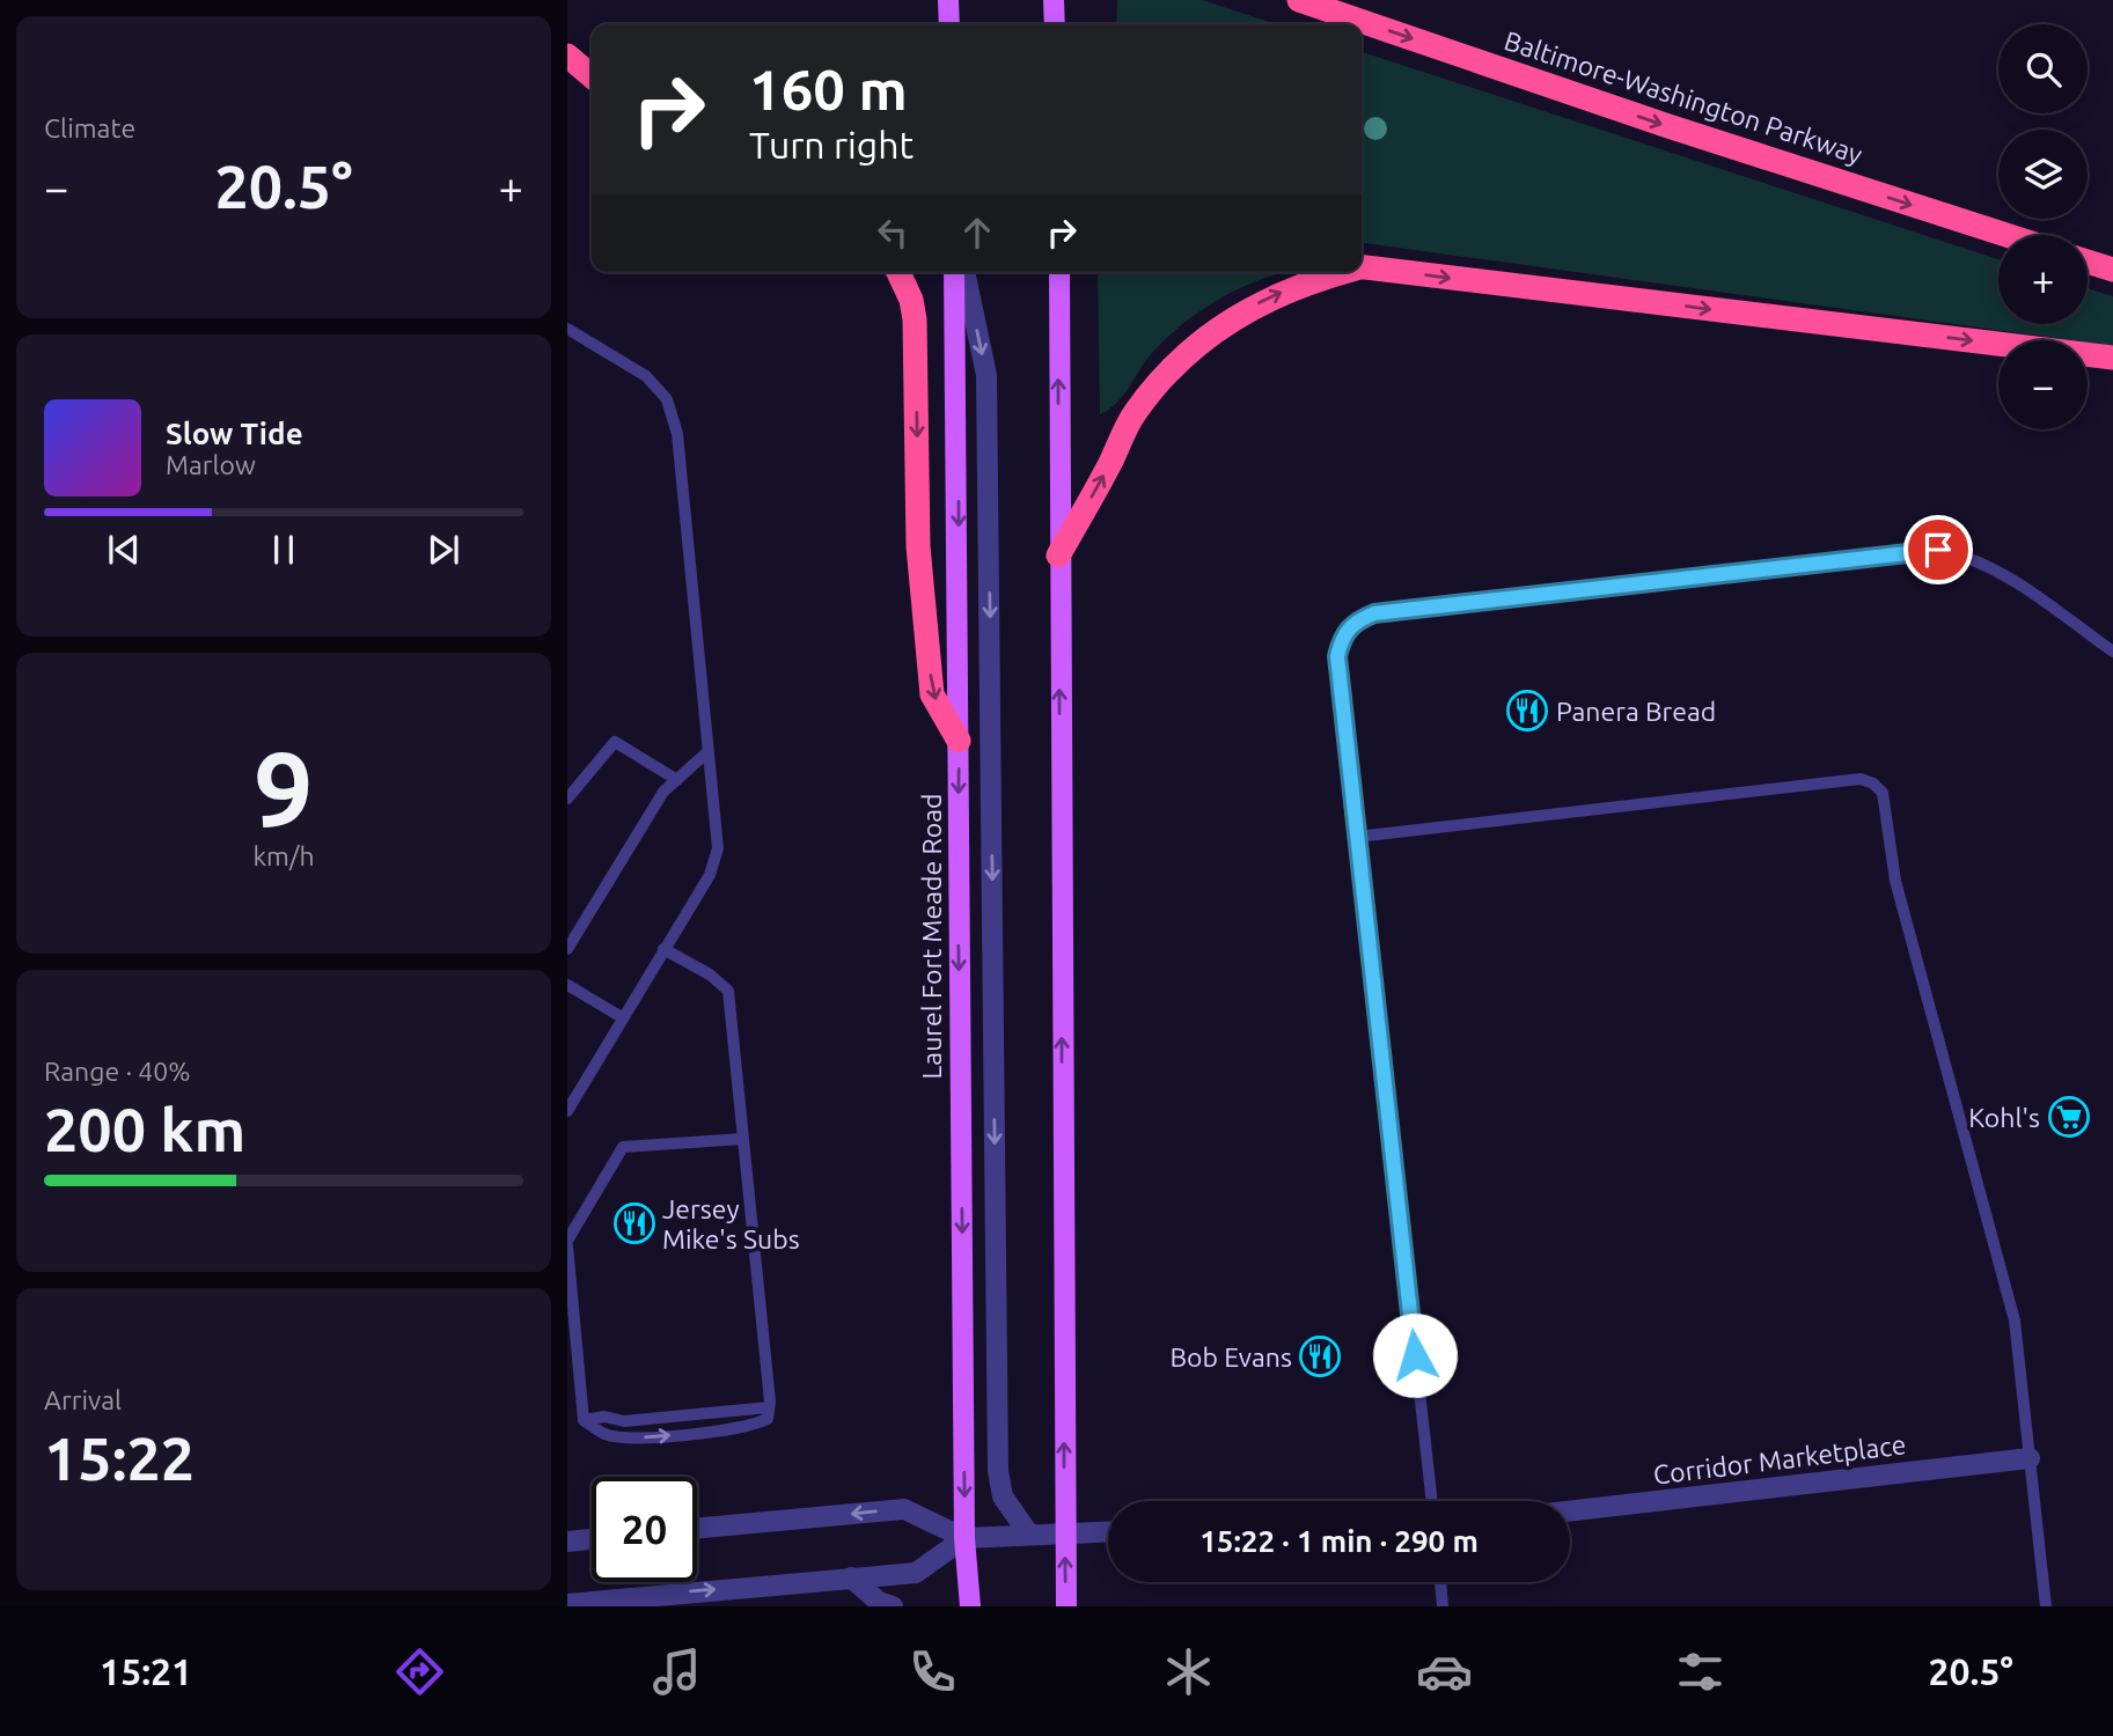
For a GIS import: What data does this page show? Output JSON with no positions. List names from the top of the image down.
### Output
{
  "streets": {
    "highway": ["Baltimore-Washington Parkway"],
    "main road": ["Laurel Fort Meade Road"],
    "street": ["Corridor Marketplace"]
  },
  "places": {
    "restaurant": ["Panera Bread", "Jersey Mike's Subs", "Bob Evans"],
    "supermarket": ["Kohl's"]
  },
  "page": {
    "tile": [
      "Climate",
      ["9", "km/h"],
      ["Range · 40%", "200 km"],
      ["Arrival", "15:22"]
    ],
    "map_buttons": ["+", "−"],
    "turn": ["160 m", "Turn right"],
    "heat": ["−", "20.5°", "+"],
    "song": ["Slow Tide", "Marlow"],
    "limit": "20",
    "trip": "15:22 · 1 min · 290 m",
    "tabs": ["15:21", "20.5°"]
  }
}
